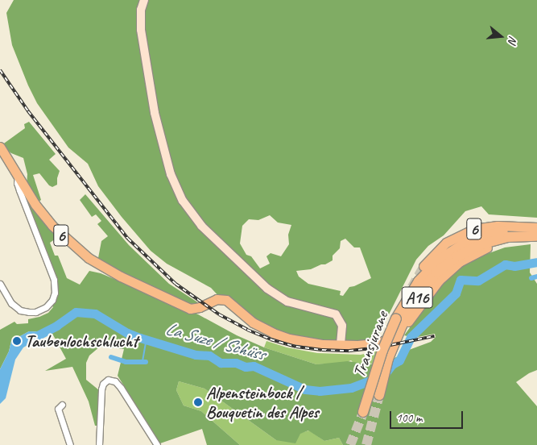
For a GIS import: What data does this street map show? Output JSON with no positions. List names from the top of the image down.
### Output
{
  "streets": {
    "highway": ["A16", "Transjurane"],
    "main road": ["6"]
  },
  "crossings": [
    ["6", "Transjurane"]
  ],
  "water": ["La Suze / Schüss"],
  "places": ["Taubenlochschlucht", "Alpensteinbock / Bouquetin des Alpes"],
  "scale_bar": "100 m",
  "north": "right"
}
